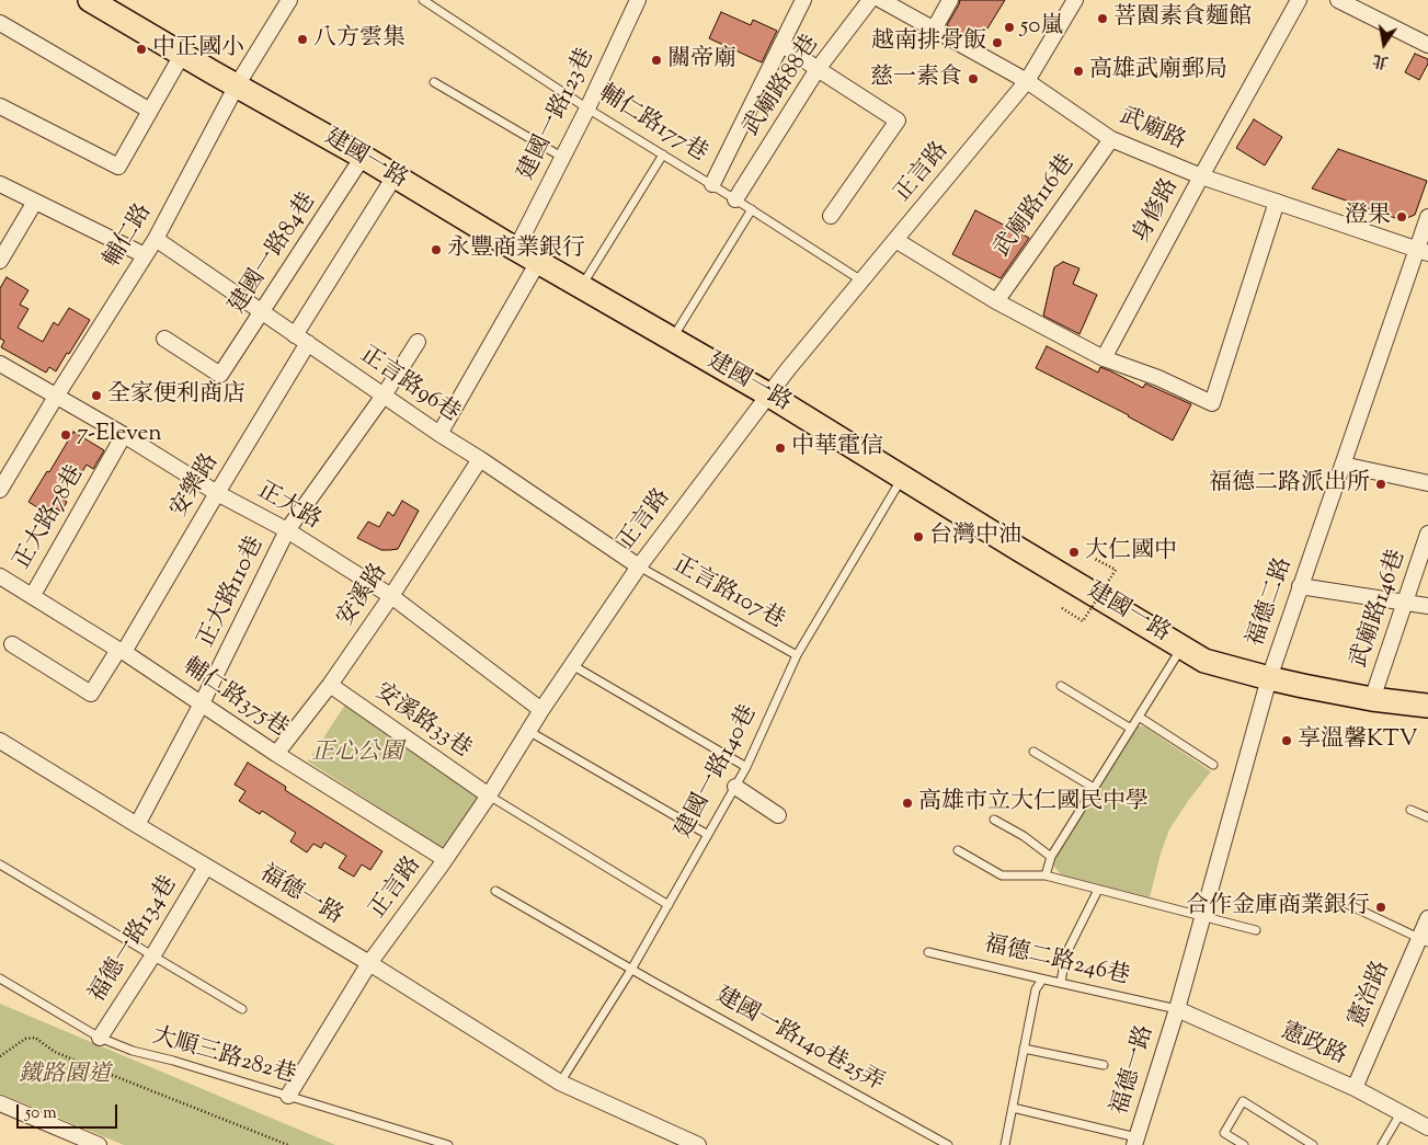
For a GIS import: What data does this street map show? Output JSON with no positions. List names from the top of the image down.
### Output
{
  "streets": {
    "main road": ["建國一路"],
    "street": [
      "武廟路88巷",
      "建國一路123巷",
      "武廟路",
      "正言路",
      "武廟路116巷",
      "身修路",
      "輔仁路",
      "建國一路84巷",
      "正言路96巷",
      "安樂路",
      "正大路",
      "正大路78巷",
      "正大路110巷",
      "安溪路",
      "福德二路",
      "武廟路146巷",
      "輔仁路375巷",
      "安溪路33巷",
      "福德一路",
      "福德一路134巷",
      "憲治路",
      "憲政路"
    ],
    "lane": [
      "輔仁路177巷",
      "正言路107巷",
      "建國一路140巷",
      "福德二路246巷",
      "建國一路140巷25弄",
      "大順三路282巷"
    ]
  },
  "crossings": [
    ["武廟路88巷", "輔仁路177巷"],
    ["建國一路123巷", "輔仁路177巷"],
    ["建國一路123巷", "建國一路"],
    ["輔仁路177巷", "正言路"],
    ["武廟路", "正言路"],
    ["武廟路", "武廟路116巷"],
    ["武廟路", "身修路"],
    ["武廟路", "福德二路"],
    ["建國一路", "正言路"],
    ["建國一路", "輔仁路"],
    ["建國一路", "建國一路84巷"],
    ["建國一路", "安樂路"],
    ["建國一路", "福德二路"],
    ["建國一路", "武廟路146巷"],
    ["建國一路", "建國一路140巷"],
    ["正言路", "正言路96巷"],
    ["正言路", "正大路"],
    ["正言路", "正言路107巷"],
    ["正言路", "輔仁路375巷"],
    ["正言路", "安溪路33巷"],
    ["正言路", "福德一路"],
    ["正言路", "大順三路282巷"],
    ["輔仁路", "正言路96巷"],
    ["輔仁路", "正大路"],
    ["建國一路84巷", "正言路96巷"],
    ["正言路96巷", "安樂路"],
    ["正言路96巷", "正大路110巷"],
    ["正言路96巷", "正言路107巷"],
    ["正言路96巷", "安溪路"],
    ["安樂路", "正大路"],
    ["安樂路", "輔仁路375巷"],
    ["正大路", "正大路78巷"],
    ["正大路", "正大路110巷"],
    ["正大路", "安溪路"],
    ["正大路78巷", "輔仁路375巷"],
    ["正大路110巷", "輔仁路375巷"],
    ["正大路110巷", "福德一路"],
    ["正言路107巷", "建國一路140巷"],
    ["安溪路", "輔仁路375巷"],
    ["安溪路", "安溪路33巷"],
    ["福德二路", "福德一路"],
    ["福德二路", "福德二路246巷"],
    ["福德二路", "憲政路"],
    ["建國一路140巷", "福德一路"],
    ["建國一路140巷", "建國一路140巷25弄"],
    ["福德一路", "福德一路134巷"],
    ["福德一路", "福德二路246巷"],
    ["福德一路", "憲政路"],
    ["福德一路134巷", "大順三路282巷"],
    ["福德二路246巷", "憲政路"],
    ["憲治路", "憲政路"]
  ],
  "parks": ["正心公園", "鐵路園道"],
  "places": [
    "菩園素食麵館",
    "50嵐",
    "八方雲集",
    "越南排骨飯",
    "中正國小",
    "關帝廟",
    "高雄武廟郵局",
    "慈一素食",
    "澄果",
    "永豐商業銀行",
    "全家便利商店",
    "7-Eleven",
    "中華電信",
    "福德二路派出所",
    "台灣中油",
    "大仁國中",
    "享溫馨KTV",
    "高雄市立大仁國民中學",
    "合作金庫商業銀行"
  ],
  "scale_bar": "50 m",
  "north": "bottom"
}
